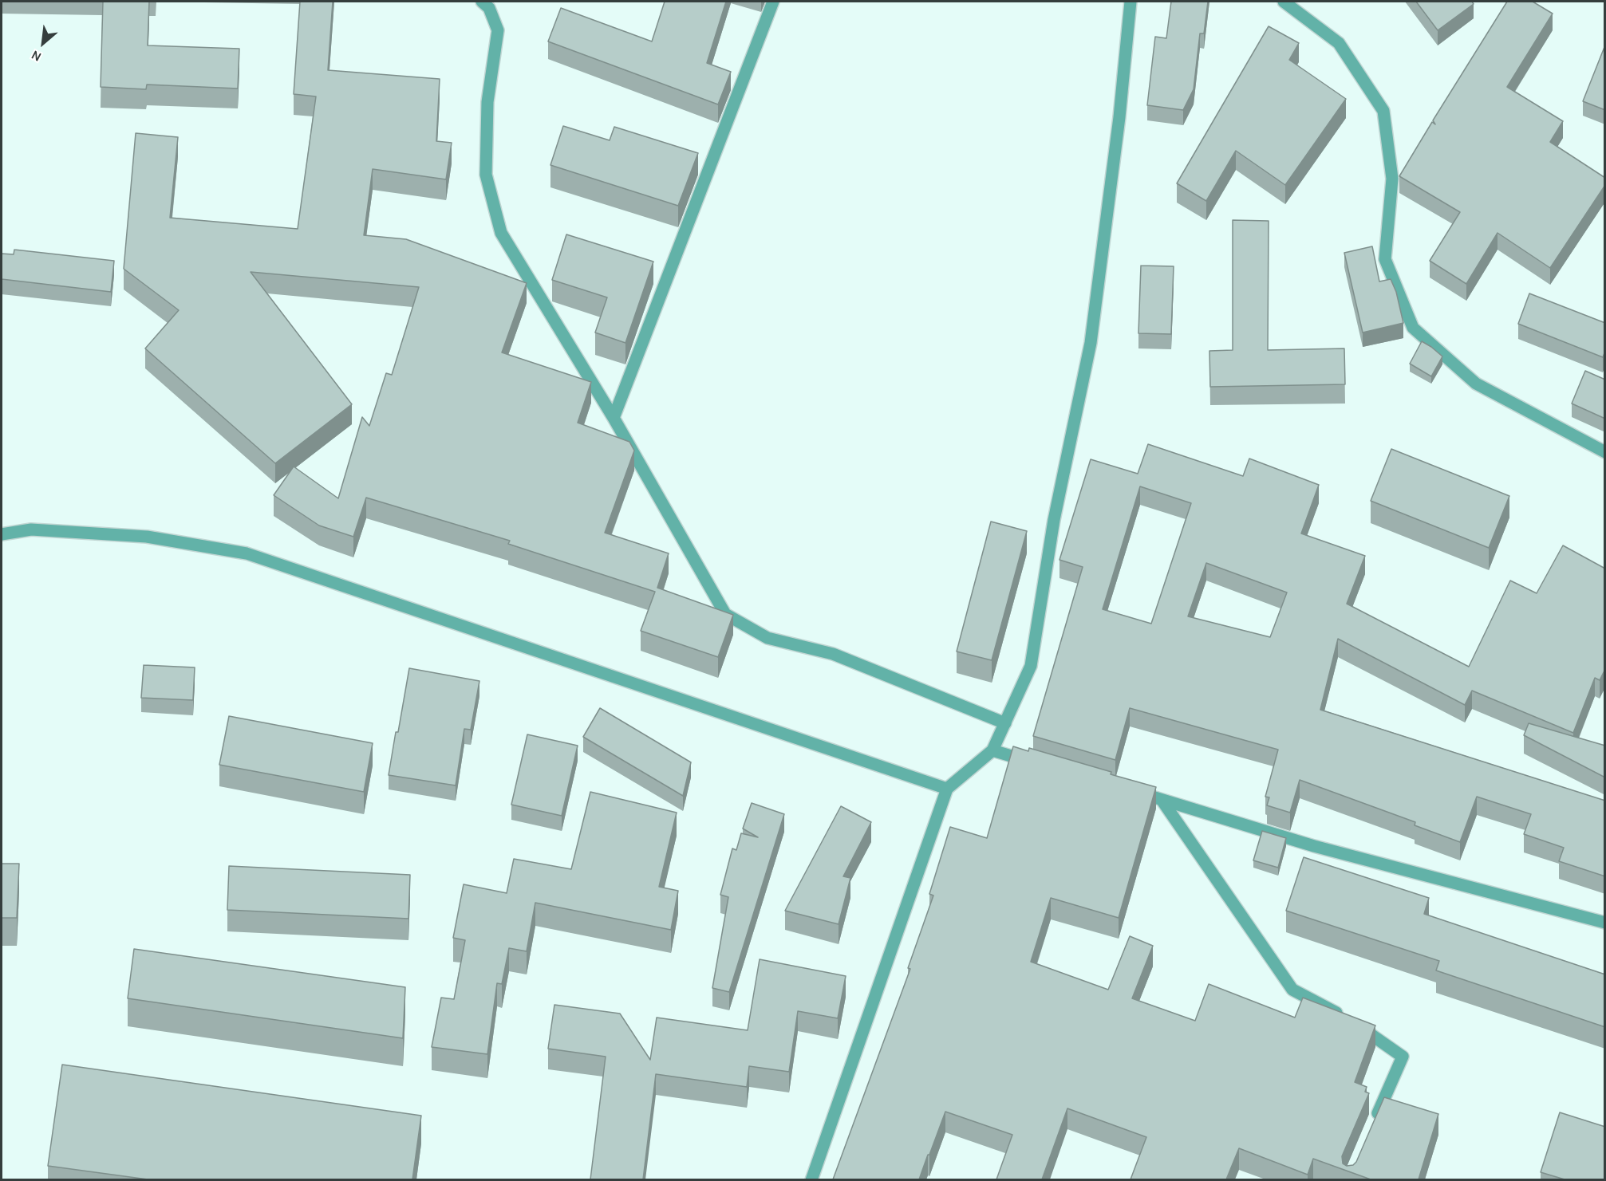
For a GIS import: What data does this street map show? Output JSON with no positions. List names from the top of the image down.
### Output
{
  "north": "bottom left"
}
